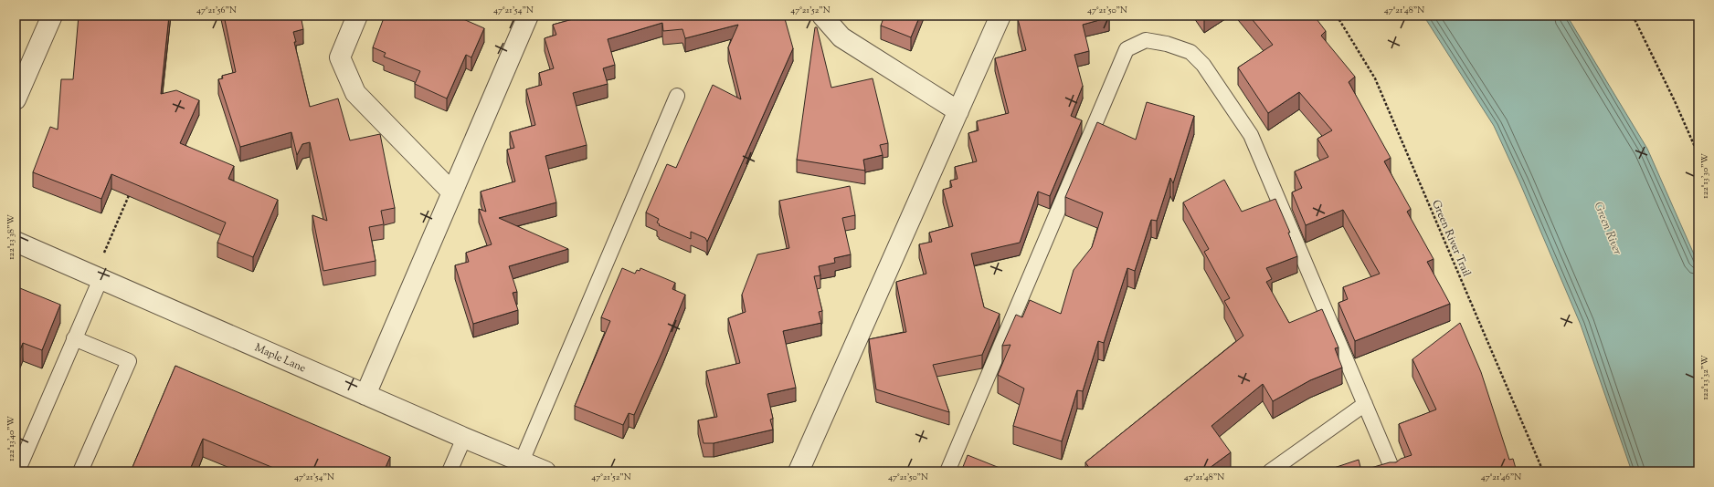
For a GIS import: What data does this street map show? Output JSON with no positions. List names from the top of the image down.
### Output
{
  "streets": {
    "street": ["Maple Lane"],
    "path": ["Green River Trail"]
  },
  "water": ["Green River"],
  "coordinates": [
    "47°21'56\"N",
    "47°21'54\"N",
    "47°21'52\"N",
    "47°21'50\"N",
    "47°21'48\"N",
    "122°13'30\"W",
    "122°13'38\"W",
    "122°13'32\"W",
    "122°13'40\"W",
    "47°21'46\"N"
  ]
}
